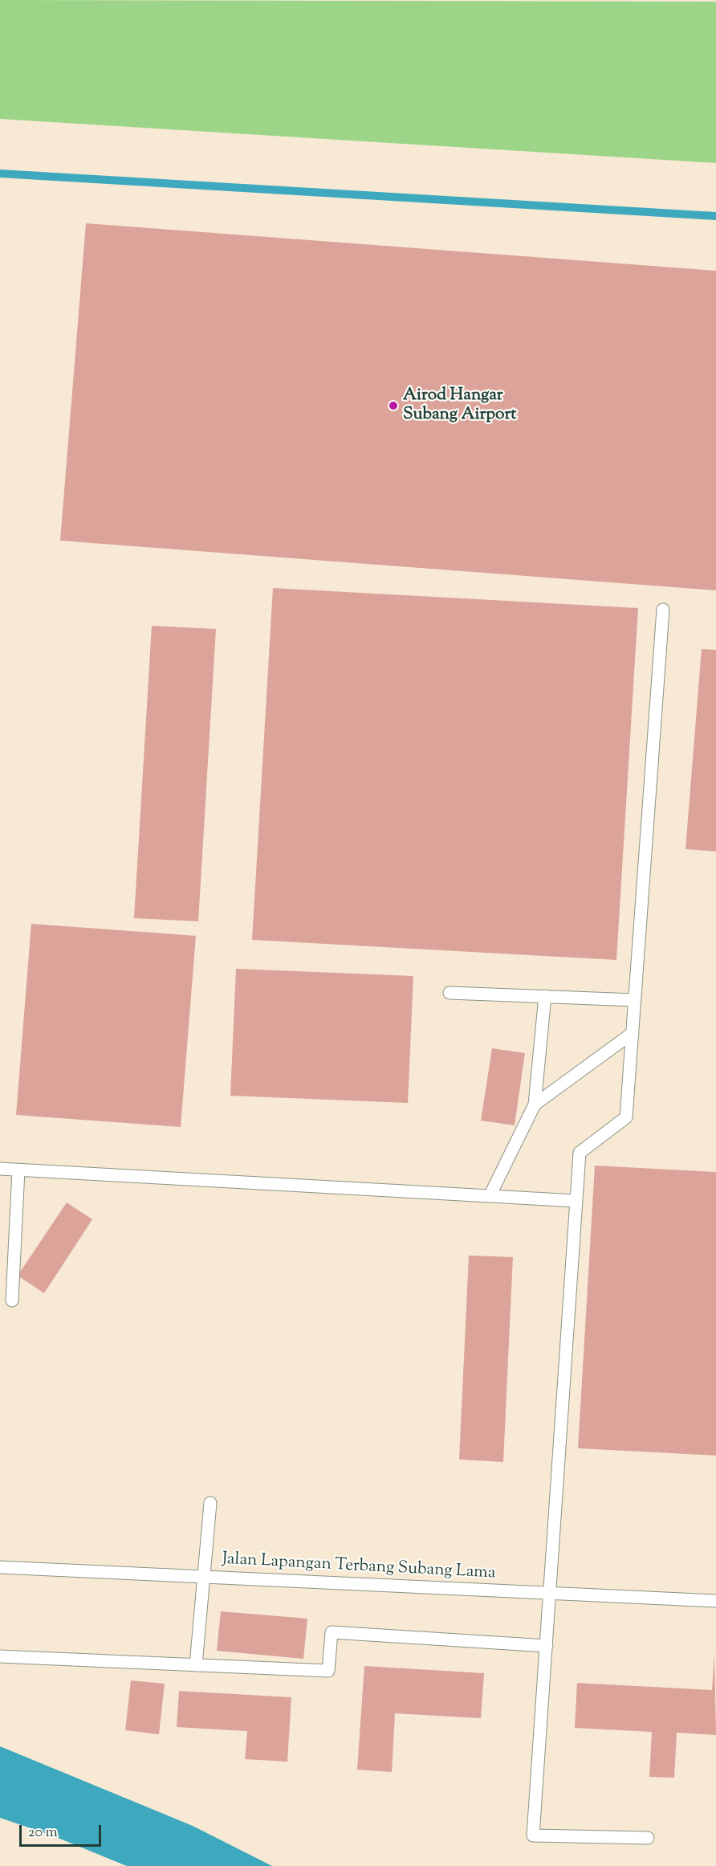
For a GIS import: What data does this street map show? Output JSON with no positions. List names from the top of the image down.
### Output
{
  "streets": {
    "lane": ["Jalan Lapangan Terbang Subang Lama"]
  },
  "places": ["Airod Hangar Subang Airport"],
  "scale_bar": "20 m"
}
